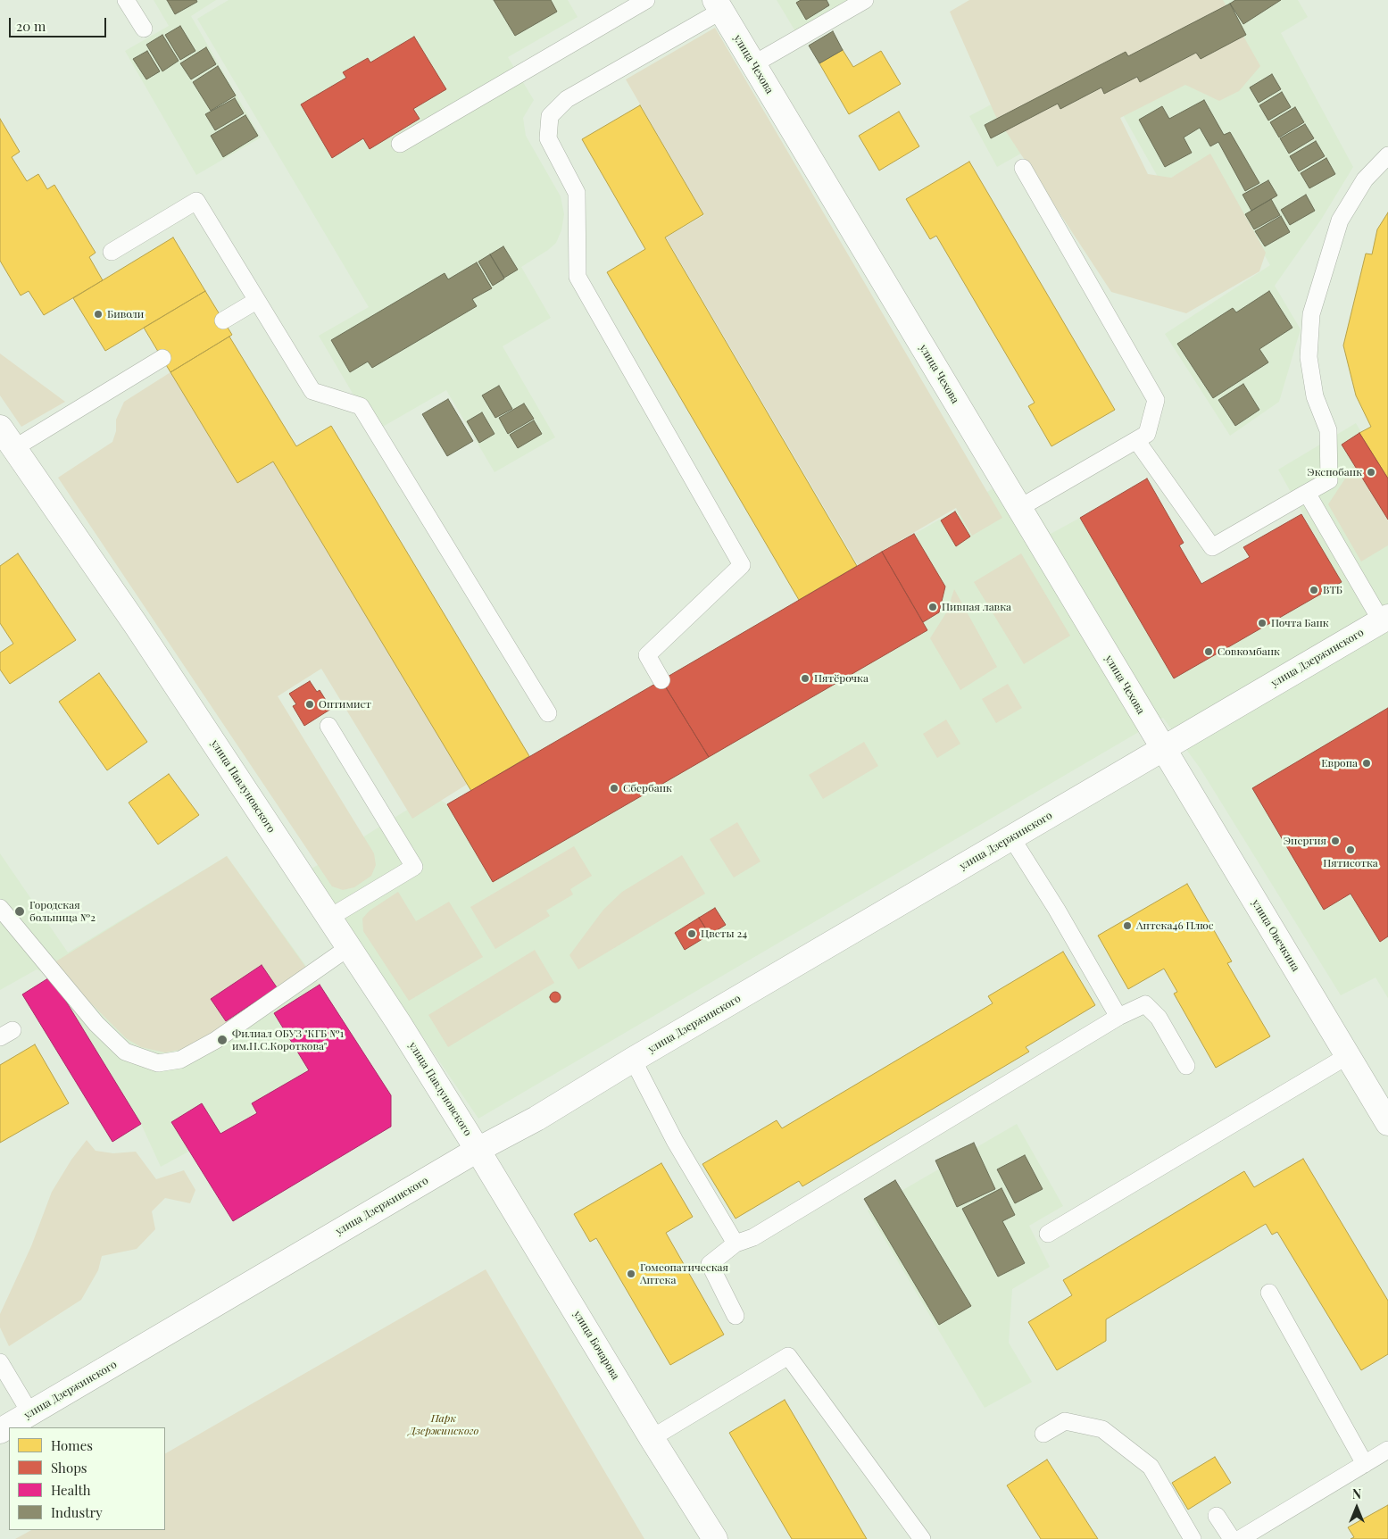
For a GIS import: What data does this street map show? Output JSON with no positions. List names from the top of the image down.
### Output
{
  "streets": {
    "street": [
      "улица Чехова",
      "улица Дзержинского",
      "улица Павлуновского",
      "улица Овечкина",
      "улица Бочарова"
    ]
  },
  "crossings": [
    ["улица Чехова", "улица Дзержинского"],
    ["улица Чехова", "улица Овечкина"],
    ["улица Дзержинского", "улица Павлуновского"],
    ["улица Дзержинского", "улица Овечкина"],
    ["улица Дзержинского", "улица Бочарова"],
    ["улица Павлуновского", "улица Бочарова"]
  ],
  "parks": ["Парк Дзержинского"],
  "places": [
    "Биволи",
    "Экспобанк",
    "ВТБ",
    "Пивная лавка",
    "Почта Банк",
    "Совкомбанк",
    "Пятёрочка",
    "Оптимист",
    "Европа",
    "Сбербанк",
    "Энергия",
    "Пятисотка",
    "Городская больница №2",
    "Аптека46 Плюс",
    "Цветы 24",
    "Филиал ОБУЗ \"КГБ №1 им.Н.С.Короткова\"",
    "Гомеопатическая Аптека"
  ],
  "legend": [
    "Homes",
    "Shops",
    "Health",
    "Industry"
  ],
  "scale_bar": "20 m",
  "north": "top"
}
